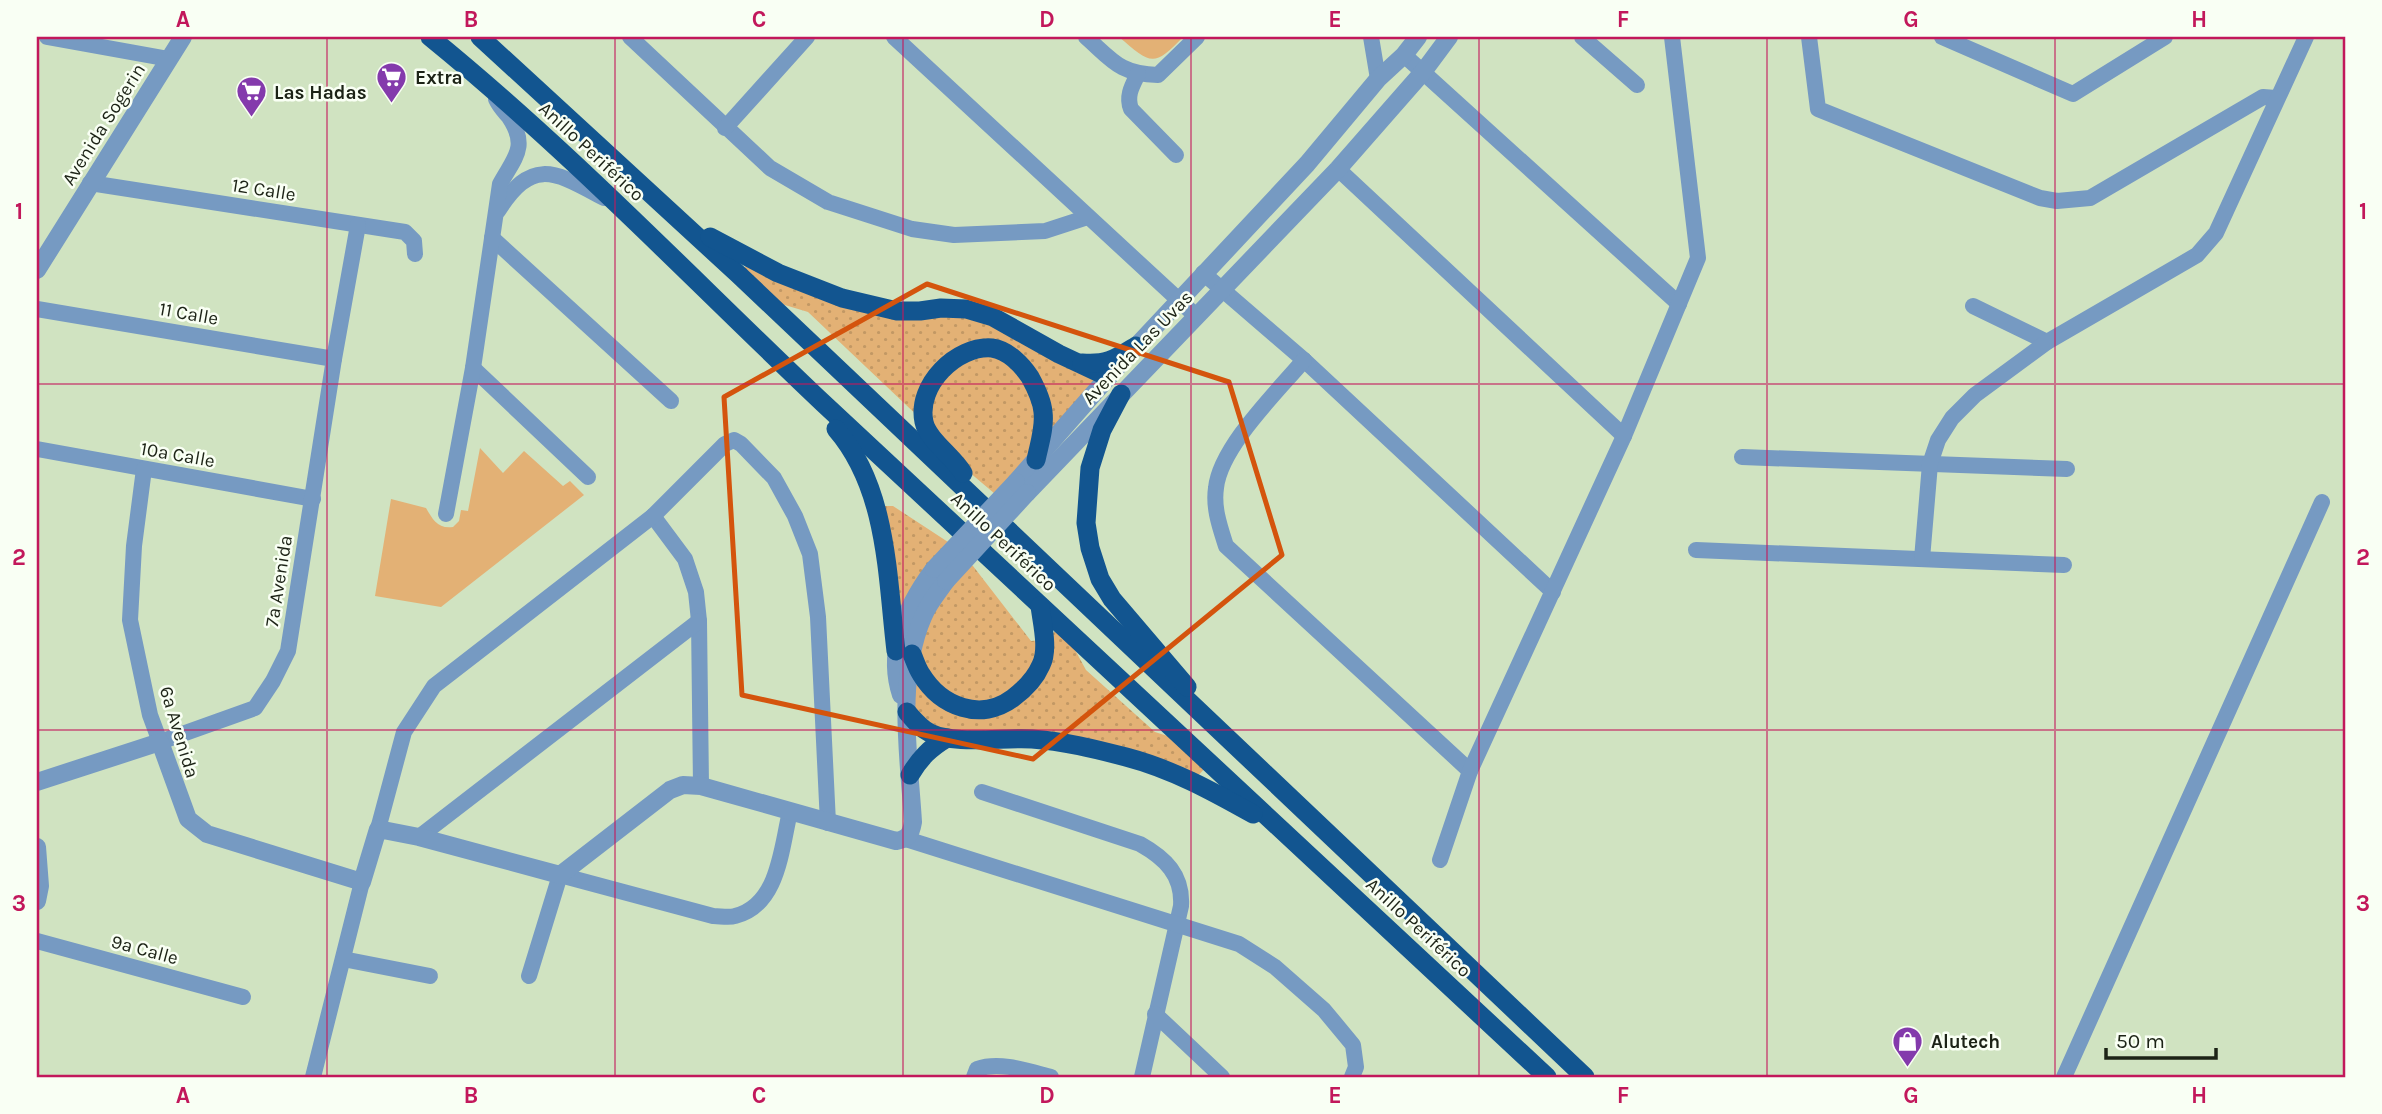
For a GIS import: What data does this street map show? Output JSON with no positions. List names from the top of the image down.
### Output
{
  "streets": {
    "highway": ["Anillo Periférico"],
    "street": [
      "Avenida Sogerin",
      "12 Calle",
      "11 Calle",
      "Avenida Las Uvas",
      "10a Calle",
      "7a Avenida",
      "6a Avenida",
      "9a Calle"
    ]
  },
  "crossings": [
    ["Avenida Sogerin", "12 Calle"],
    ["12 Calle", "7a Avenida"],
    ["11 Calle", "7a Avenida"],
    ["10a Calle", "7a Avenida"],
    ["10a Calle", "6a Avenida"],
    ["7a Avenida", "6a Avenida"]
  ],
  "places": {
    "supermarket": ["Extra", "Las Hadas"],
    "shop": ["Alutech"]
  },
  "scale_bar": "50 m",
  "grid": {
    "columns": [
      "A",
      "B",
      "C",
      "D",
      "E",
      "F",
      "G",
      "H"
    ],
    "rows": ["1", "2", "3"]
  }
}
